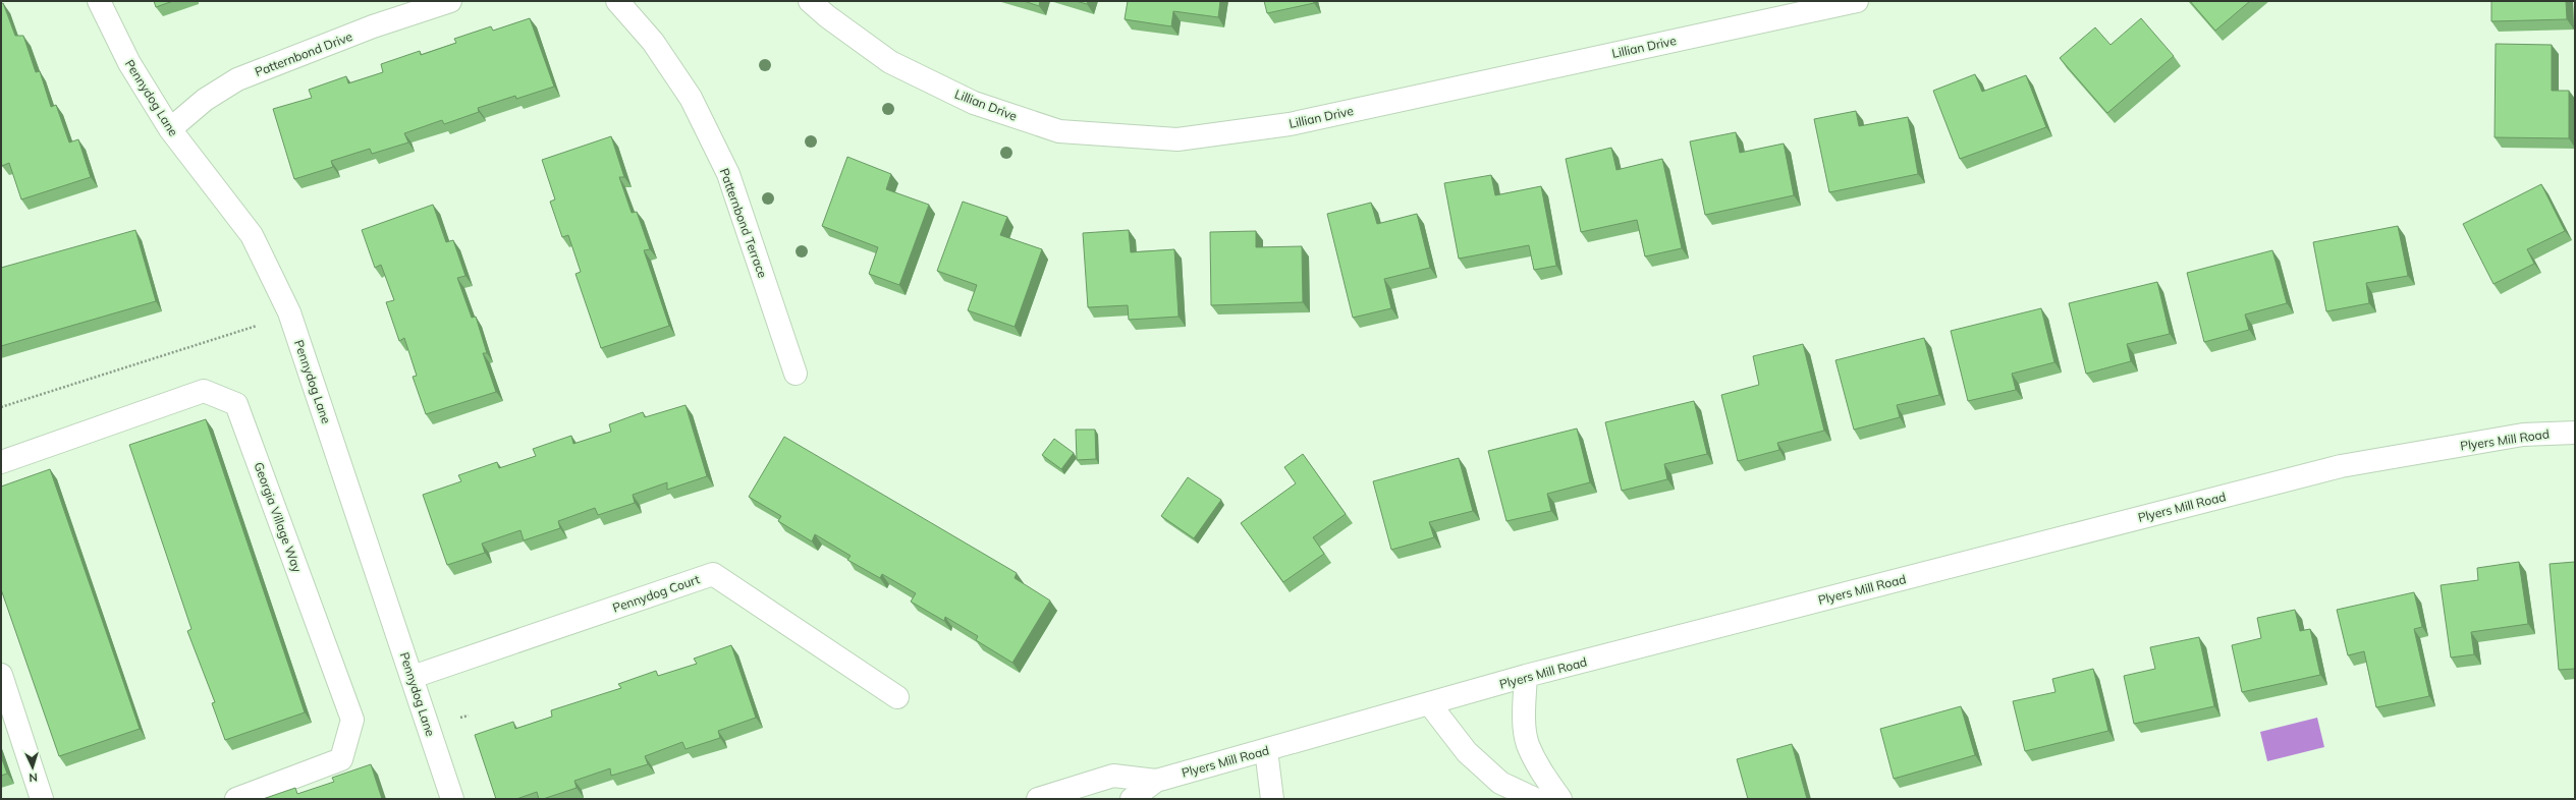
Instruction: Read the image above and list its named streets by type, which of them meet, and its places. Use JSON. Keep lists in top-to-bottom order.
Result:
{
  "streets": {
    "street": [
      "Lillian Drive",
      "Patternbond Drive",
      "Pennydog Lane",
      "Patternbond Terrace",
      "Plyers Mill Road",
      "Georgia Village Way",
      "Pennydog Court"
    ]
  },
  "crossings": [
    ["Patternbond Drive", "Pennydog Lane"],
    ["Pennydog Lane", "Pennydog Court"]
  ],
  "north": "bottom"
}
